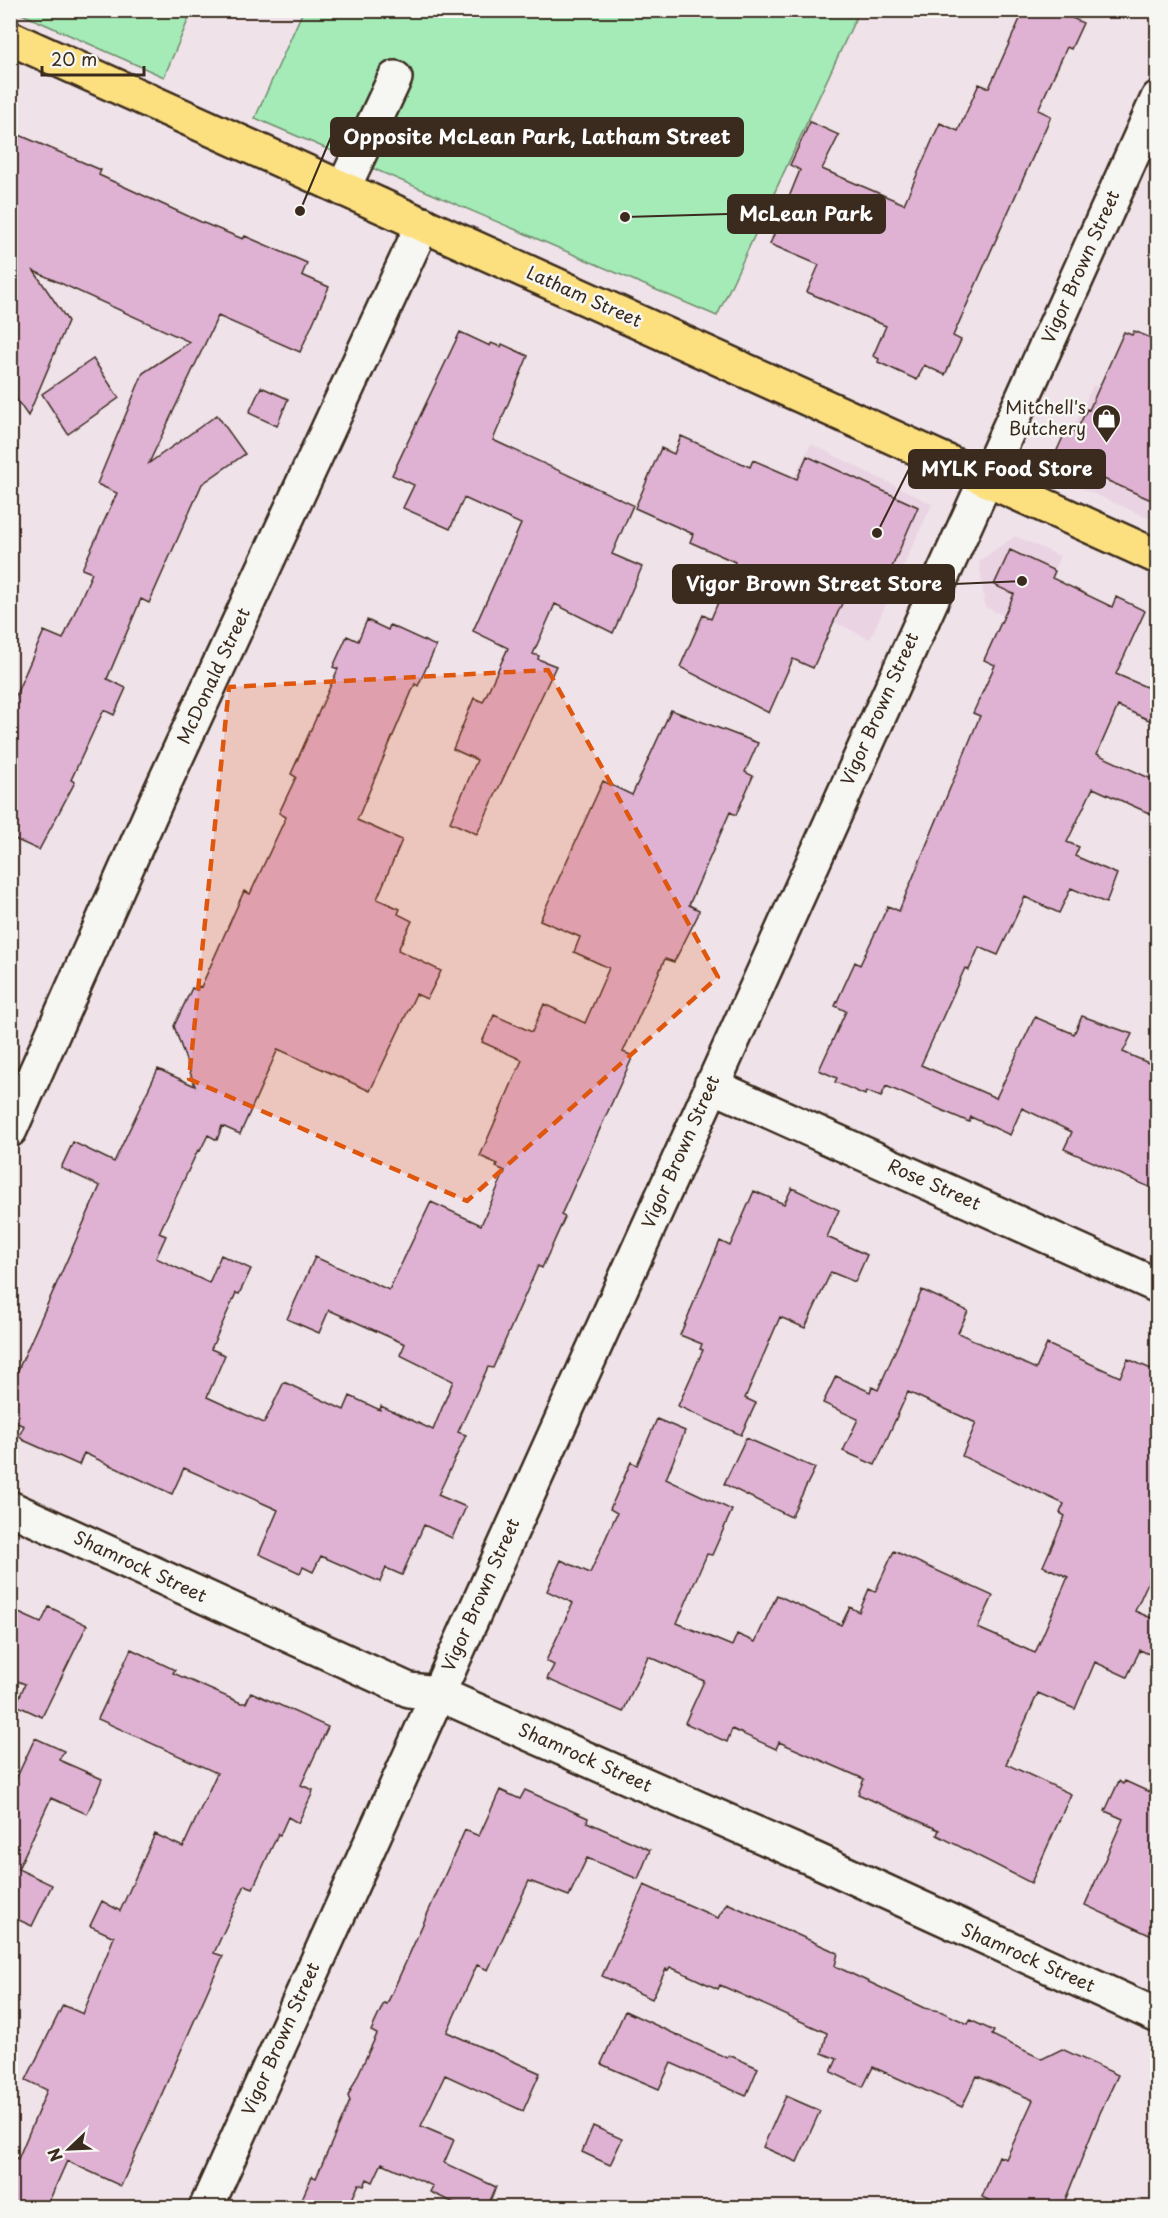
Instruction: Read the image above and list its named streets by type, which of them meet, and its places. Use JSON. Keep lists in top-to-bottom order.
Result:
{
  "streets": {
    "main road": ["Latham Street"],
    "street": [
      "Vigor Brown Street",
      "McDonald Street",
      "Rose Street",
      "Shamrock Street"
    ]
  },
  "crossings": [
    ["Vigor Brown Street", "Latham Street"],
    ["Vigor Brown Street", "Rose Street"],
    ["Vigor Brown Street", "Shamrock Street"],
    ["Latham Street", "McDonald Street"]
  ],
  "places": {
    "other": [
      "Opposite McLean Park, Latham Street",
      "McLean Park",
      "MYLK Food Store",
      "Vigor Brown Street Store"
    ],
    "shop": ["Mitchell's Butchery"]
  },
  "scale_bar": "20 m",
  "north": "bottom left"
}
